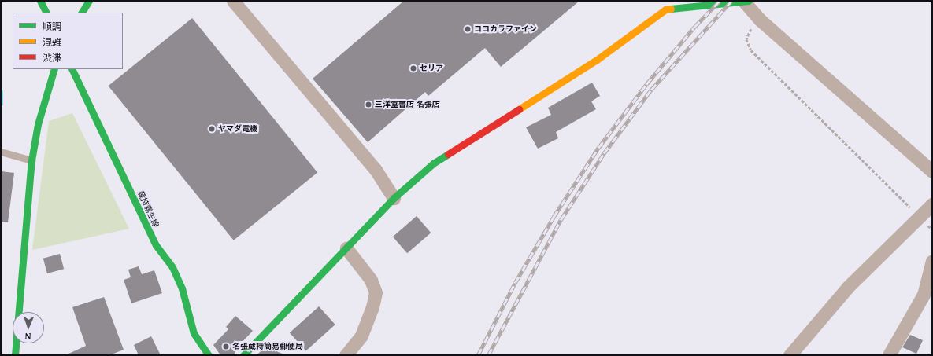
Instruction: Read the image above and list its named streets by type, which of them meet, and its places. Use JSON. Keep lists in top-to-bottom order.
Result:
{
  "streets": {
    "street": ["蔵持霧生線"]
  },
  "places": [
    "ココカラファイン",
    "セリア",
    "三洋堂書店 名張店",
    "ヤマダ電機",
    "名張蔵持簡易郵便局"
  ],
  "legend": ["順調", "混雑", "渋滞"],
  "north": "bottom"
}
